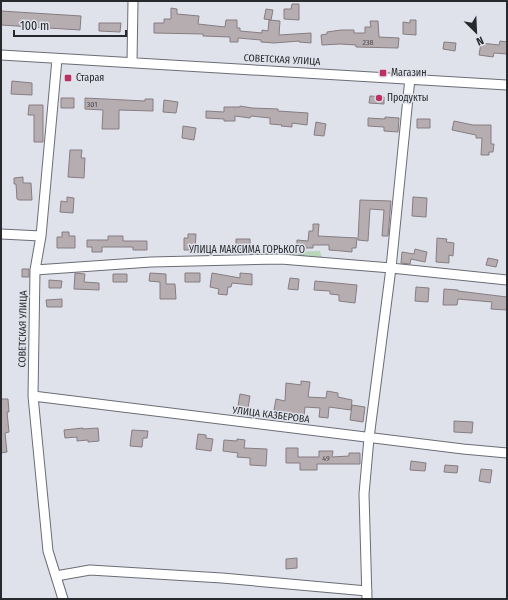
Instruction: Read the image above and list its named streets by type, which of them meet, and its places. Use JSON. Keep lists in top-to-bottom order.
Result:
{
  "streets": {
    "street": ["СОВЕТСКАЯ УЛИЦА", "УЛИЦА МАКСИМА ГОРЬКОГО", "УЛИЦА КАЗБЕРОВА"]
  },
  "crossings": [
    ["СОВЕТСКАЯ УЛИЦА", "УЛИЦА МАКСИМА ГОРЬКОГО"],
    ["СОВЕТСКАЯ УЛИЦА", "УЛИЦА КАЗБЕРОВА"]
  ],
  "places": {
    "transit": ["Магазин", "Старая"],
    "other": ["Продукты"]
  },
  "house_numbers": ["238", "301", "49"],
  "scale_bar": "100 m",
  "north": "bottom right"
}
